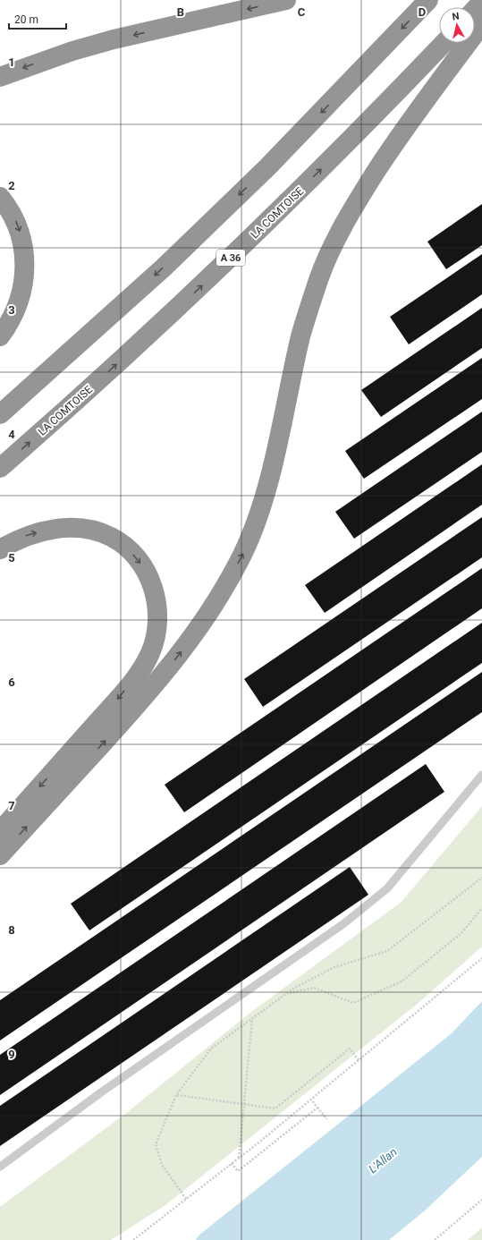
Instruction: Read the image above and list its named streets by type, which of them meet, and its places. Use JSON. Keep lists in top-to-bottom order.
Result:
{
  "streets": {
    "highway": ["LA COMTOISE", "A 36"]
  },
  "water": ["L'Allan"],
  "scale_bar": "20 m",
  "north": "top",
  "grid": {
    "columns": ["B", "C", "D"],
    "rows": [
      "1",
      "2",
      "3",
      "4",
      "5",
      "6",
      "7",
      "8",
      "9"
    ]
  }
}
